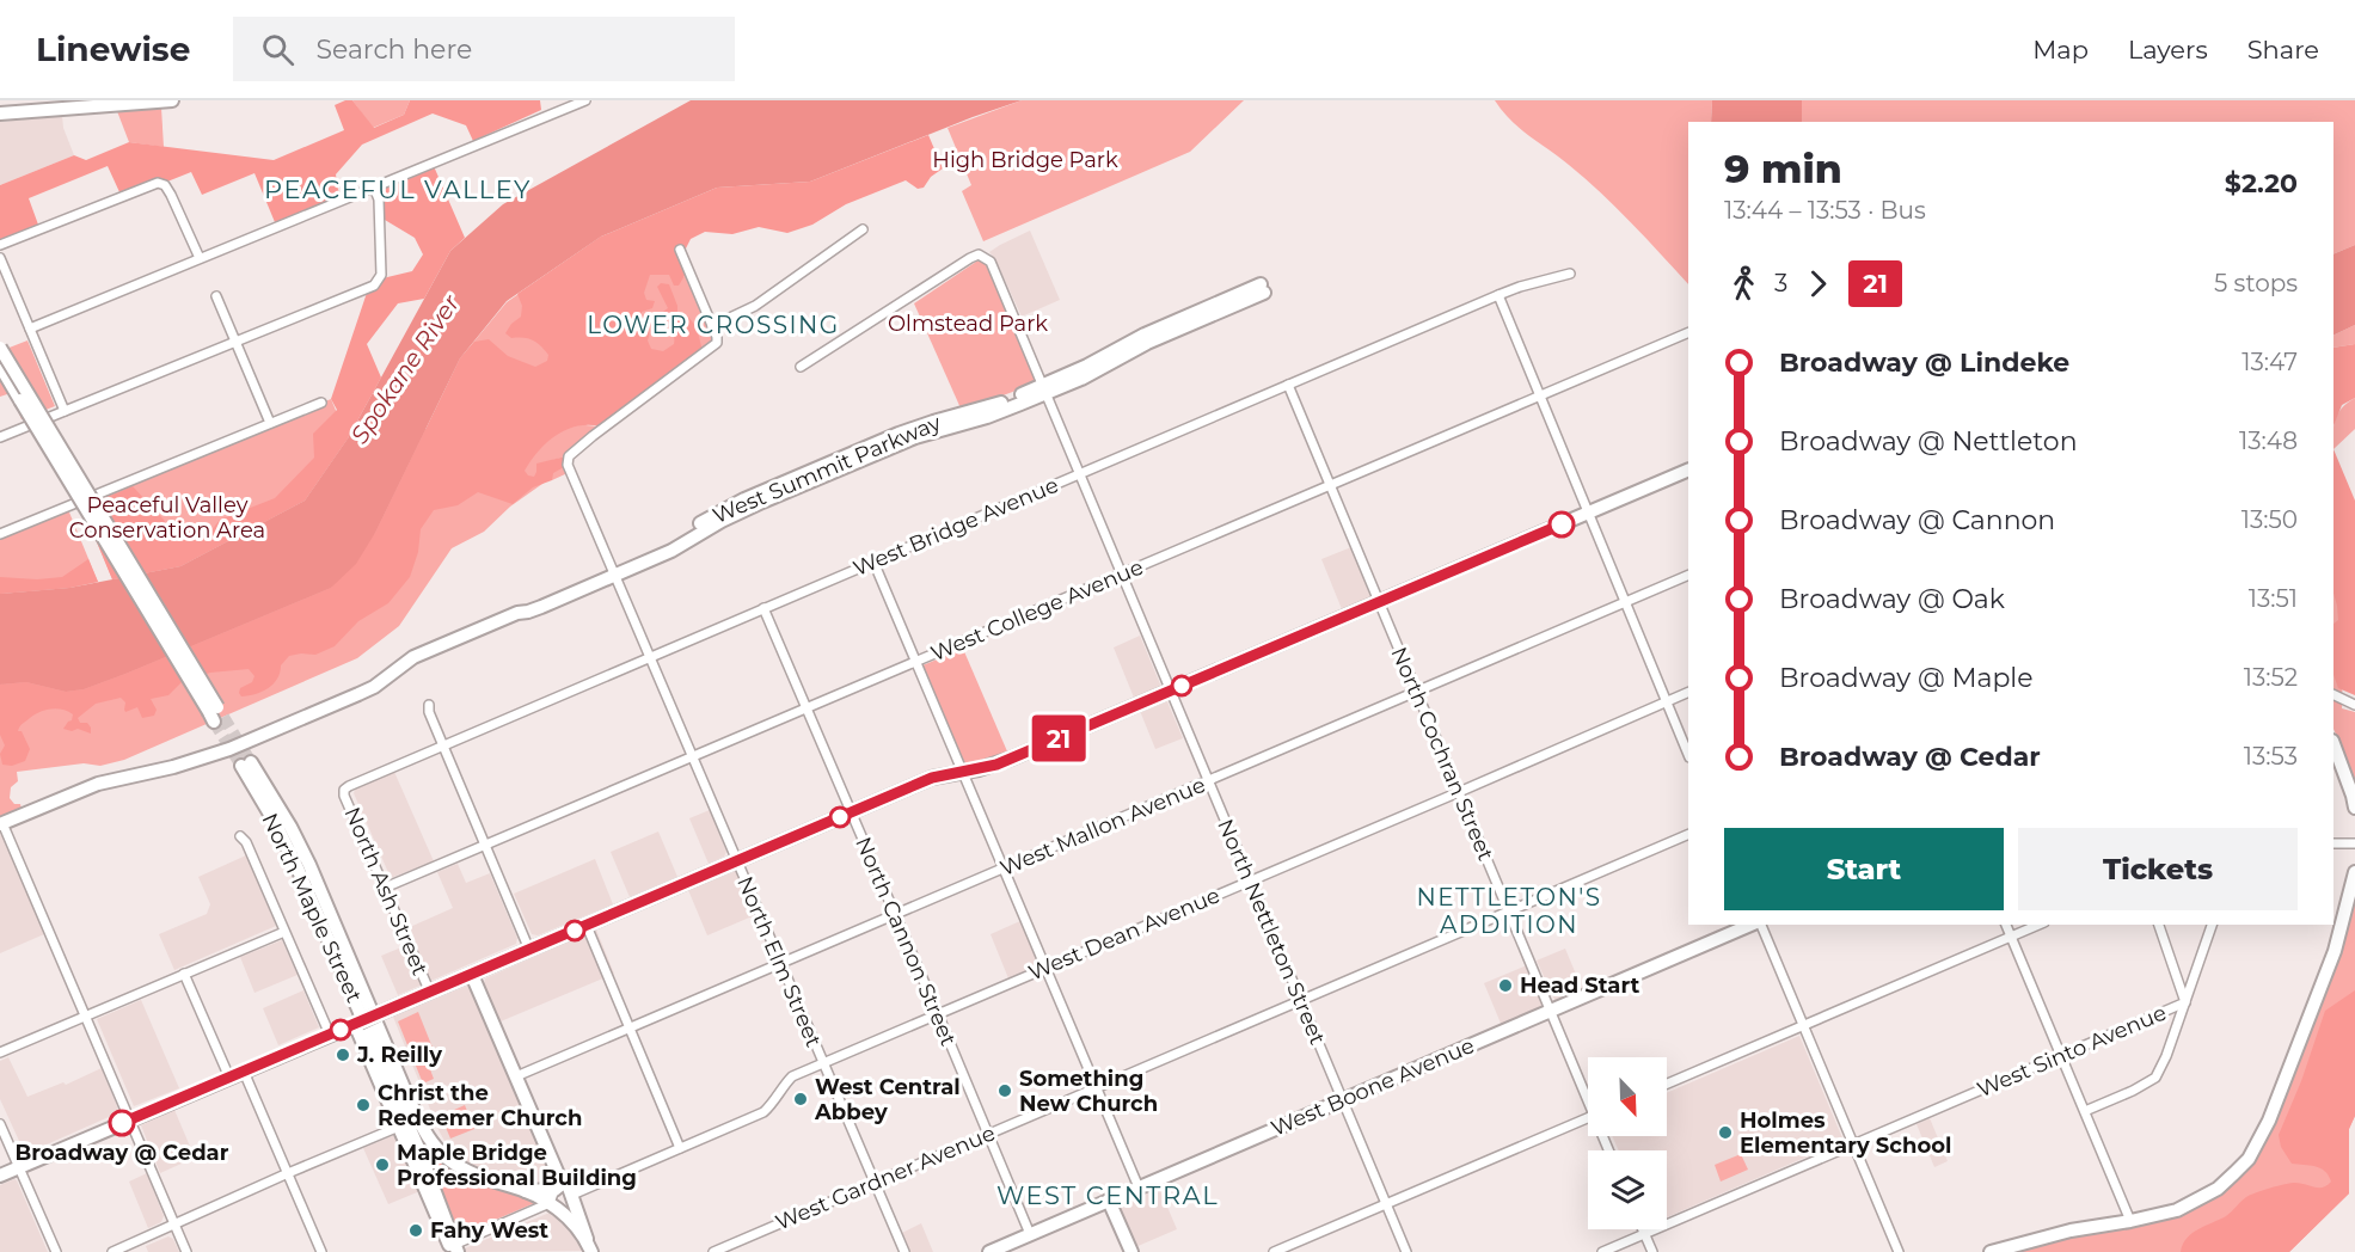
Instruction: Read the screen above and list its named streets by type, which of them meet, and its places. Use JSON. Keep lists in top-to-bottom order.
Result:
{
  "streets": {
    "street": [
      "West Summit Parkway",
      "West Bridge Avenue",
      "West College Avenue",
      "North Cochran Street",
      "West Mallon Avenue",
      "North Ash Street",
      "North Maple Street",
      "North Nettleton Street",
      "West Dean Avenue",
      "North Cannon Street",
      "North Elm Street",
      "West Sinto Avenue",
      "West Boone Avenue",
      "West Gardner Avenue"
    ]
  },
  "crossings": [
    ["West Summit Parkway", "North Nettleton Street"],
    ["West Summit Parkway", "North Elm Street"],
    ["West Bridge Avenue", "North Cochran Street"],
    ["West Bridge Avenue", "North Ash Street"],
    ["West Bridge Avenue", "North Nettleton Street"],
    ["West Bridge Avenue", "North Cannon Street"],
    ["West Bridge Avenue", "North Elm Street"],
    ["West College Avenue", "North Cochran Street"],
    ["West College Avenue", "North Ash Street"],
    ["West College Avenue", "North Nettleton Street"],
    ["West College Avenue", "North Cannon Street"],
    ["West College Avenue", "North Elm Street"],
    ["North Cochran Street", "West Mallon Avenue"],
    ["North Cochran Street", "West Dean Avenue"],
    ["North Cochran Street", "West Boone Avenue"],
    ["North Cochran Street", "West Gardner Avenue"],
    ["West Mallon Avenue", "North Nettleton Street"],
    ["West Mallon Avenue", "North Cannon Street"],
    ["West Mallon Avenue", "North Elm Street"],
    ["North Nettleton Street", "West Dean Avenue"],
    ["North Nettleton Street", "West Boone Avenue"],
    ["North Nettleton Street", "West Gardner Avenue"],
    ["West Dean Avenue", "North Cannon Street"],
    ["West Dean Avenue", "North Elm Street"],
    ["North Cannon Street", "West Boone Avenue"],
    ["North Cannon Street", "West Gardner Avenue"],
    ["North Elm Street", "West Gardner Avenue"]
  ],
  "districts": [
    "PEACEFUL VALLEY",
    "LOWER CROSSING",
    "NETTLETON'S ADDITION",
    "WEST CENTRAL"
  ],
  "water": ["Spokane River"],
  "parks": ["High Bridge Park", "Olmstead Park", "Peaceful Valley Conservation Area"],
  "places": [
    "Head Start",
    "J. Reilly",
    "Something New Church",
    "West Central Abbey",
    "Christ the Redeemer Church",
    "Broadway @ Cedar",
    "Holmes Elementary School",
    "Maple Bridge Professional Building",
    "Fahy West"
  ],
  "lines": ["bus line 21"],
  "north": "bottom right",
  "page": {
    "header": "Linewise",
    "search": "Search here",
    "nav": ["Map", "Layers", "Share"],
    "on_map": "21",
    "heading": ["9 min", "13:44 – 13:53 · Bus", "$2.20"],
    "legs": ["3", "21", "5 stops"],
    "list": [
      {
        "name": "Broadway @ Lindeke",
        "value": "13:47"
      },
      {
        "name": "Broadway @ Nettleton",
        "value": "13:48"
      },
      {
        "name": "Broadway @ Cannon",
        "value": "13:50"
      },
      {
        "name": "Broadway @ Oak",
        "value": "13:51"
      },
      {
        "name": "Broadway @ Maple",
        "value": "13:52"
      },
      {
        "name": "Broadway @ Cedar",
        "value": "13:53"
      }
    ],
    "buttons": ["Start", "Tickets"]
  }
}
